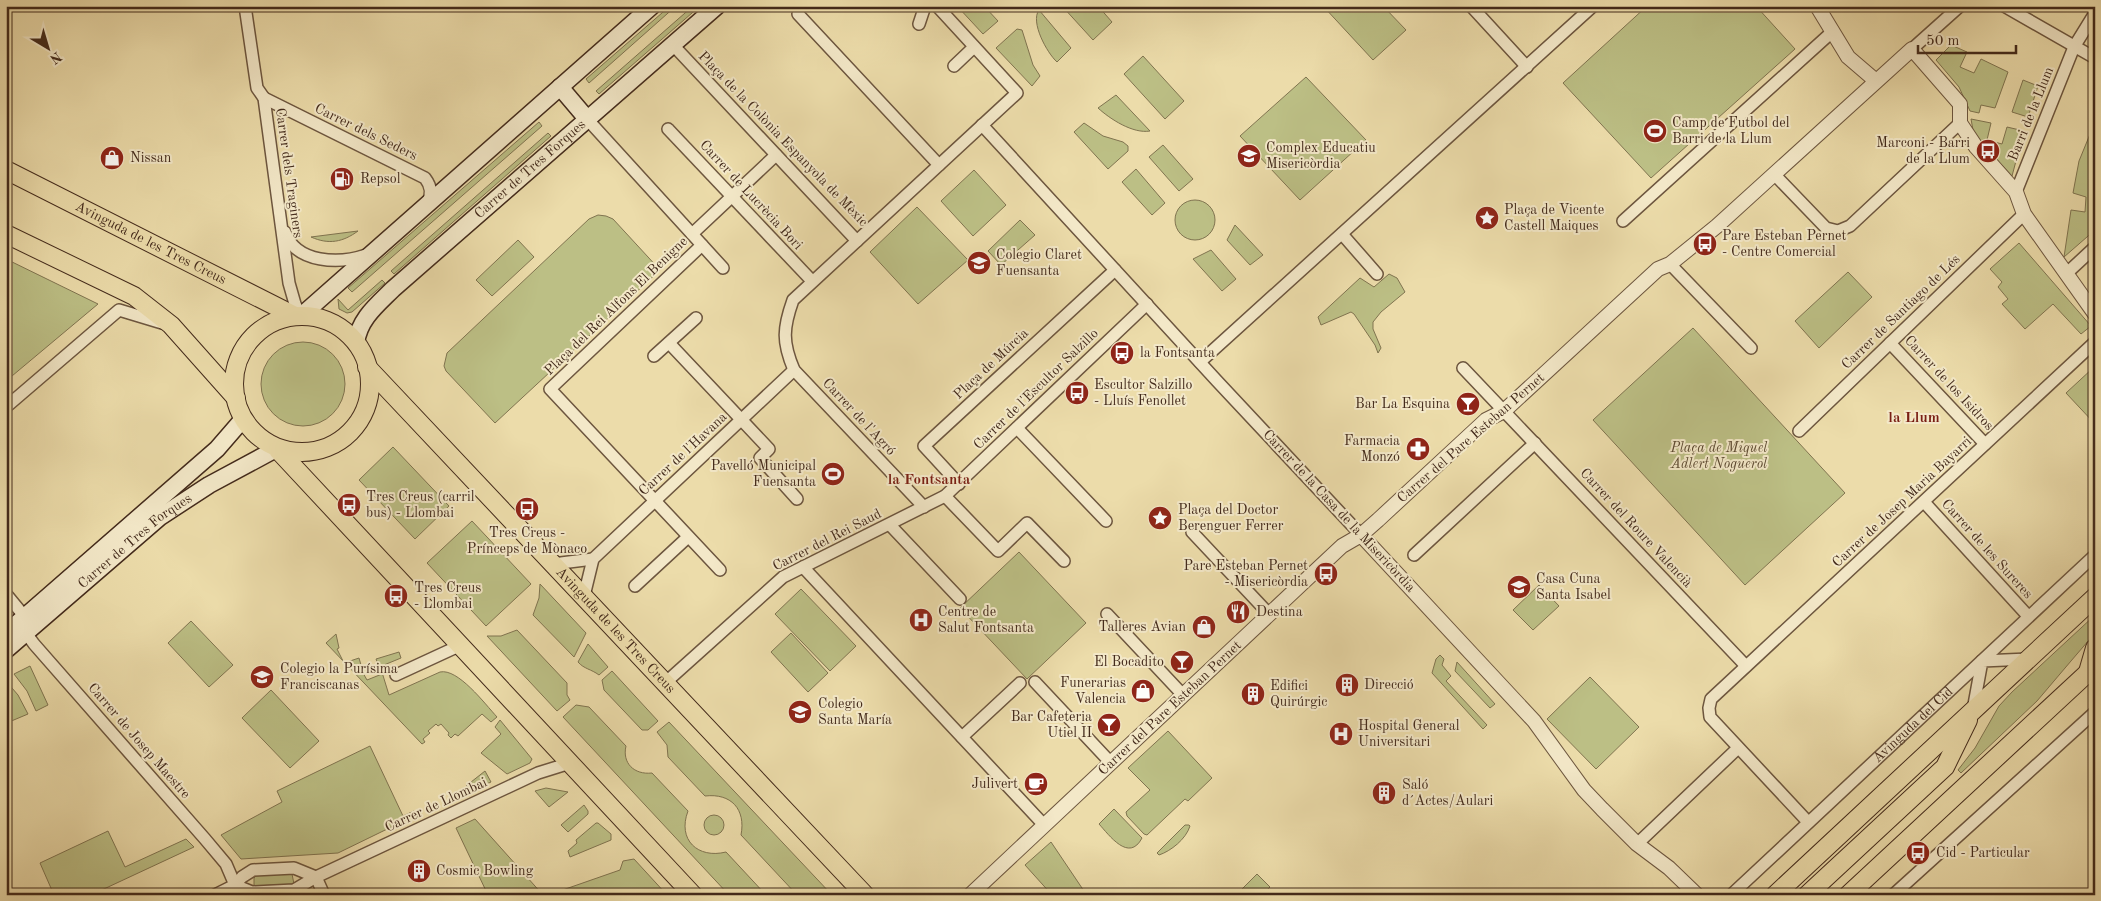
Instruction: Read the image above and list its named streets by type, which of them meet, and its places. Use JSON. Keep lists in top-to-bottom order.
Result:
{
  "streets": {
    "main road": ["Carrer de Tres Forques", "Avinguda de les Tres Creus"],
    "street": [
      "Barri de la Llum",
      "Carrer dels Seders",
      "Plaça de la Colònia Espanyola de Mèxic",
      "Carrer dels Traginers",
      "Carrer de Lucrècia Bori",
      "Plaça del Rei Alfons El Benigne",
      "Carrer de Santiago de Lés",
      "Plaça de Múrcia",
      "Carrer de los Isidros",
      "Carrer de l'Escultor Salzillo",
      "Carrer de l'Agró",
      "Carrer del Pare Esteban Pernet",
      "Carrer de l'Havana",
      "Carrer de Josep Maria Bayarri",
      "Carrer de la Casa de la Misericòrdia",
      "Carrer del Roure Valencià",
      "Carrer del Rei Saud",
      "Carrer de les Sureres",
      "Avinguda del Cid",
      "Carrer de Josep Maestre",
      "Carrer de Llombai"
    ]
  },
  "crossings": [
    ["Carrer dels Seders", "Carrer dels Traginers"],
    ["Plaça de la Colònia Espanyola de Mèxic", "Carrer de Tres Forques"],
    ["Plaça de la Colònia Espanyola de Mèxic", "Carrer de la Casa de la Misericòrdia"],
    ["Carrer de Tres Forques", "Carrer dels Traginers"],
    ["Carrer de Tres Forques", "Avinguda de les Tres Creus"],
    ["Carrer de Tres Forques", "Carrer de Josep Maestre"],
    ["Carrer dels Traginers", "Avinguda de les Tres Creus"],
    ["Avinguda de les Tres Creus", "Carrer del Rei Saud"],
    ["Plaça del Rei Alfons El Benigne", "Carrer de l'Havana"],
    ["Carrer de Santiago de Lés", "Carrer de los Isidros"],
    ["Plaça de Múrcia", "Carrer de l'Escultor Salzillo"],
    ["Plaça de Múrcia", "Carrer de la Casa de la Misericòrdia"],
    ["Carrer de los Isidros", "Carrer de Josep Maria Bayarri"],
    ["Carrer de l'Escultor Salzillo", "Carrer de la Casa de la Misericòrdia"],
    ["Carrer de l'Escultor Salzillo", "Carrer del Rei Saud"],
    ["Carrer de l'Agró", "Carrer de l'Havana"],
    ["Carrer de l'Agró", "Carrer del Rei Saud"],
    ["Carrer del Pare Esteban Pernet", "Carrer de la Casa de la Misericòrdia"],
    ["Carrer del Pare Esteban Pernet", "Carrer del Roure Valencià"],
    ["Carrer de Josep Maria Bayarri", "Carrer del Roure Valencià"],
    ["Carrer de Josep Maria Bayarri", "Carrer de les Sureres"],
    ["Carrer de Josep Maria Bayarri", "Avinguda del Cid"],
    ["Carrer de les Sureres", "Avinguda del Cid"],
    ["Carrer de Josep Maestre", "Carrer de Llombai"]
  ],
  "districts": ["la Llum", "la Fontsanta"],
  "parks": ["Plaça de Miquel Adlert Noguerol"],
  "places": {
    "sports": ["Camp de Futbol del Barri de la Llum", "Pavelló Municipal Fuensanta"],
    "bus stop": [
      "Marconi - Barri de la Llum",
      "Pare Esteban Pernet - Centre Comercial",
      "la Fontsanta",
      "Escultor Salzillo - Lluís Fenollet",
      "Tres Creus (carril bus) - Llombai",
      "Tres Creus - Prínceps de Mònaco",
      "Pare Esteban Pernet - Misericòrdia",
      "Tres Creus - Llombai",
      "Cid - Particular"
    ],
    "school or university": [
      "Complex Educatiu Misericòrdia",
      "Colegio Claret Fuensanta",
      "Casa Cuna Santa Isabel",
      "Colegio la Purísima Franciscanas",
      "Colegio Santa María"
    ],
    "shop": ["Nissan", "Talleres Avian", "Funerarias Valencia"],
    "fuel station": ["Repsol"],
    "place": ["Plaça de Vicente Castell Maiques", "Plaça del Doctor Berenguer Ferrer"],
    "bar": ["Bar La Esquina", "El Bocadito", "Bar Cafeteria Utiel II"],
    "pharmacy": ["Farmacia Monzó"],
    "restaurant": ["Destina"],
    "hospital": ["Centre de Salut Fontsanta", "Hospital General Universitari"],
    "building": [
      "Direcció",
      "Edifici Quirúrgic",
      "Saló d´Actes/Aulari",
      "Cosmic Bowling"
    ],
    "cafe": ["Julivert"]
  },
  "scale_bar": "50 m",
  "north": "bottom right"
}
